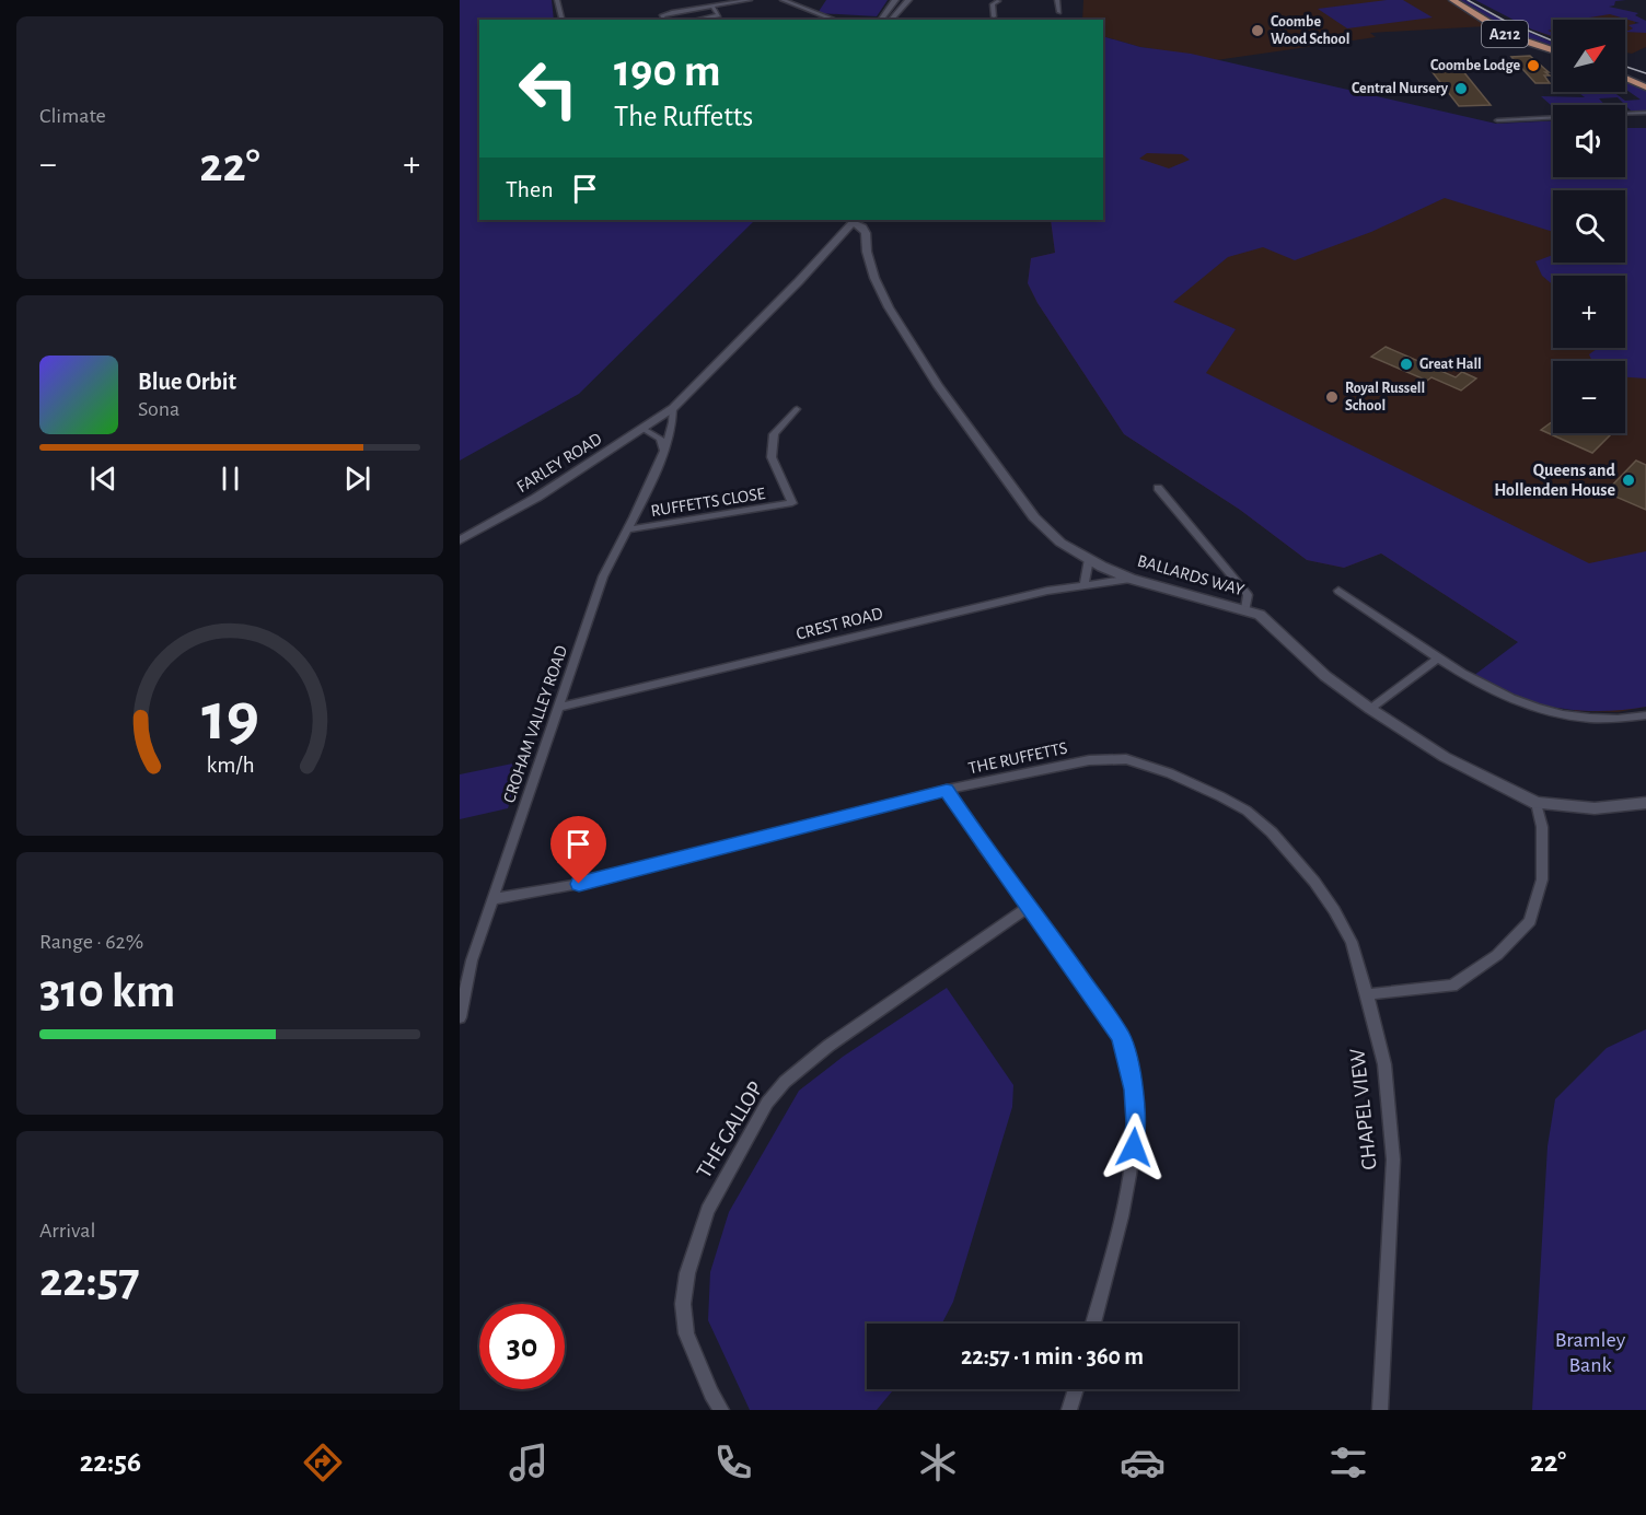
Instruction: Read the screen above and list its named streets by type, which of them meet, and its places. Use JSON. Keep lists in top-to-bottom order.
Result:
{
  "streets": {
    "main road": ["A212"],
    "street": [
      "FARLEY ROAD",
      "RUFFETTS CLOSE",
      "BALLARDS WAY",
      "CREST ROAD",
      "CROHAM VALLEY ROAD",
      "THE RUFFETTS",
      "CHAPEL VIEW",
      "THE GALLOP"
    ]
  },
  "crossings": [
    ["FARLEY ROAD", "CROHAM VALLEY ROAD"],
    ["RUFFETTS CLOSE", "CROHAM VALLEY ROAD"],
    ["BALLARDS WAY", "CREST ROAD"],
    ["CREST ROAD", "CROHAM VALLEY ROAD"],
    ["CROHAM VALLEY ROAD", "THE RUFFETTS"],
    ["THE RUFFETTS", "CHAPEL VIEW"]
  ],
  "parks": ["Bramley Bank"],
  "places": [
    "Coombe Wood School",
    "Coombe Lodge",
    "Central Nursery",
    "Great Hall",
    "Royal Russell School",
    "Queens and Hollenden House"
  ],
  "north": "top right",
  "page": {
    "tile": [
      "Climate",
      ["Range · 62%", "310 km"],
      ["Arrival", "22:57"]
    ],
    "map_buttons": ["+", "−"],
    "turn": ["190 m", "The Ruffetts"],
    "heat": ["−", "22°", "+"],
    "then": "Then",
    "song": ["Blue Orbit", "Sona"],
    "limit": "30",
    "trip": "22:57 · 1 min · 360 m",
    "tabs": ["22:56", "22°"],
    "gauge": ["19", "km/h"]
  }
}
